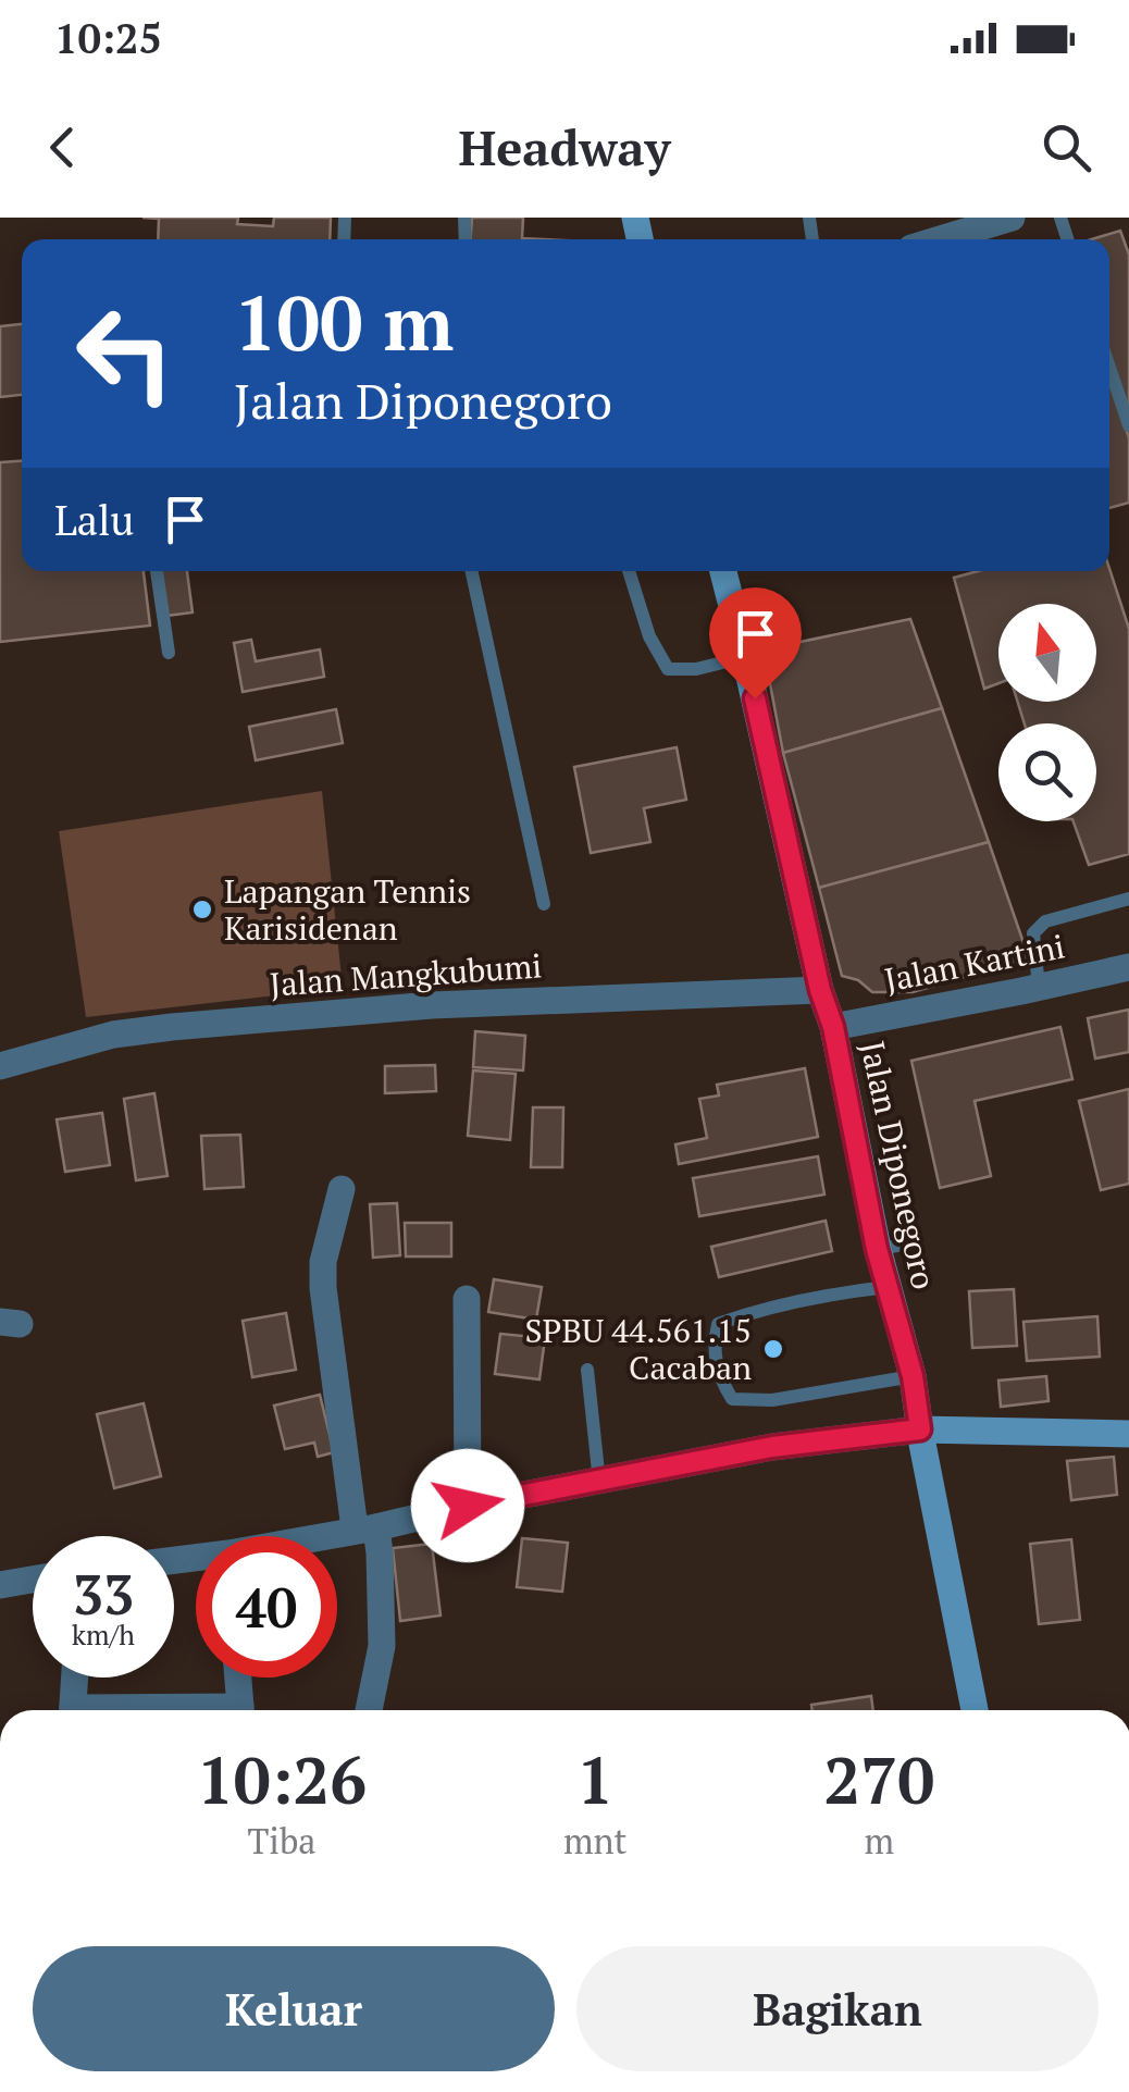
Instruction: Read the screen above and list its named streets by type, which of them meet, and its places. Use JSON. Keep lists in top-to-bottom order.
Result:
{
  "streets": {
    "main road": ["Jalan Diponegoro"],
    "street": ["Jalan Kartini", "Jalan Mangkubumi"]
  },
  "crossings": [
    ["Jalan Kartini", "Jalan Diponegoro"],
    ["Jalan Mangkubumi", "Jalan Diponegoro"]
  ],
  "places": ["Lapangan Tennis Karisidenan", "SPBU 44.561.15 Cacaban"],
  "north": "top",
  "page": {
    "status": "10:25",
    "header": "Headway",
    "turn": ["100 m", "Jalan Diponegoro"],
    "then": "Lalu",
    "speed": "33 km/h",
    "limit": "40",
    "eta": [
      "10:26",
      "Tiba",
      "1",
      "mnt",
      "270",
      "m"
    ],
    "buttons": ["Keluar", "Bagikan"]
  }
}
